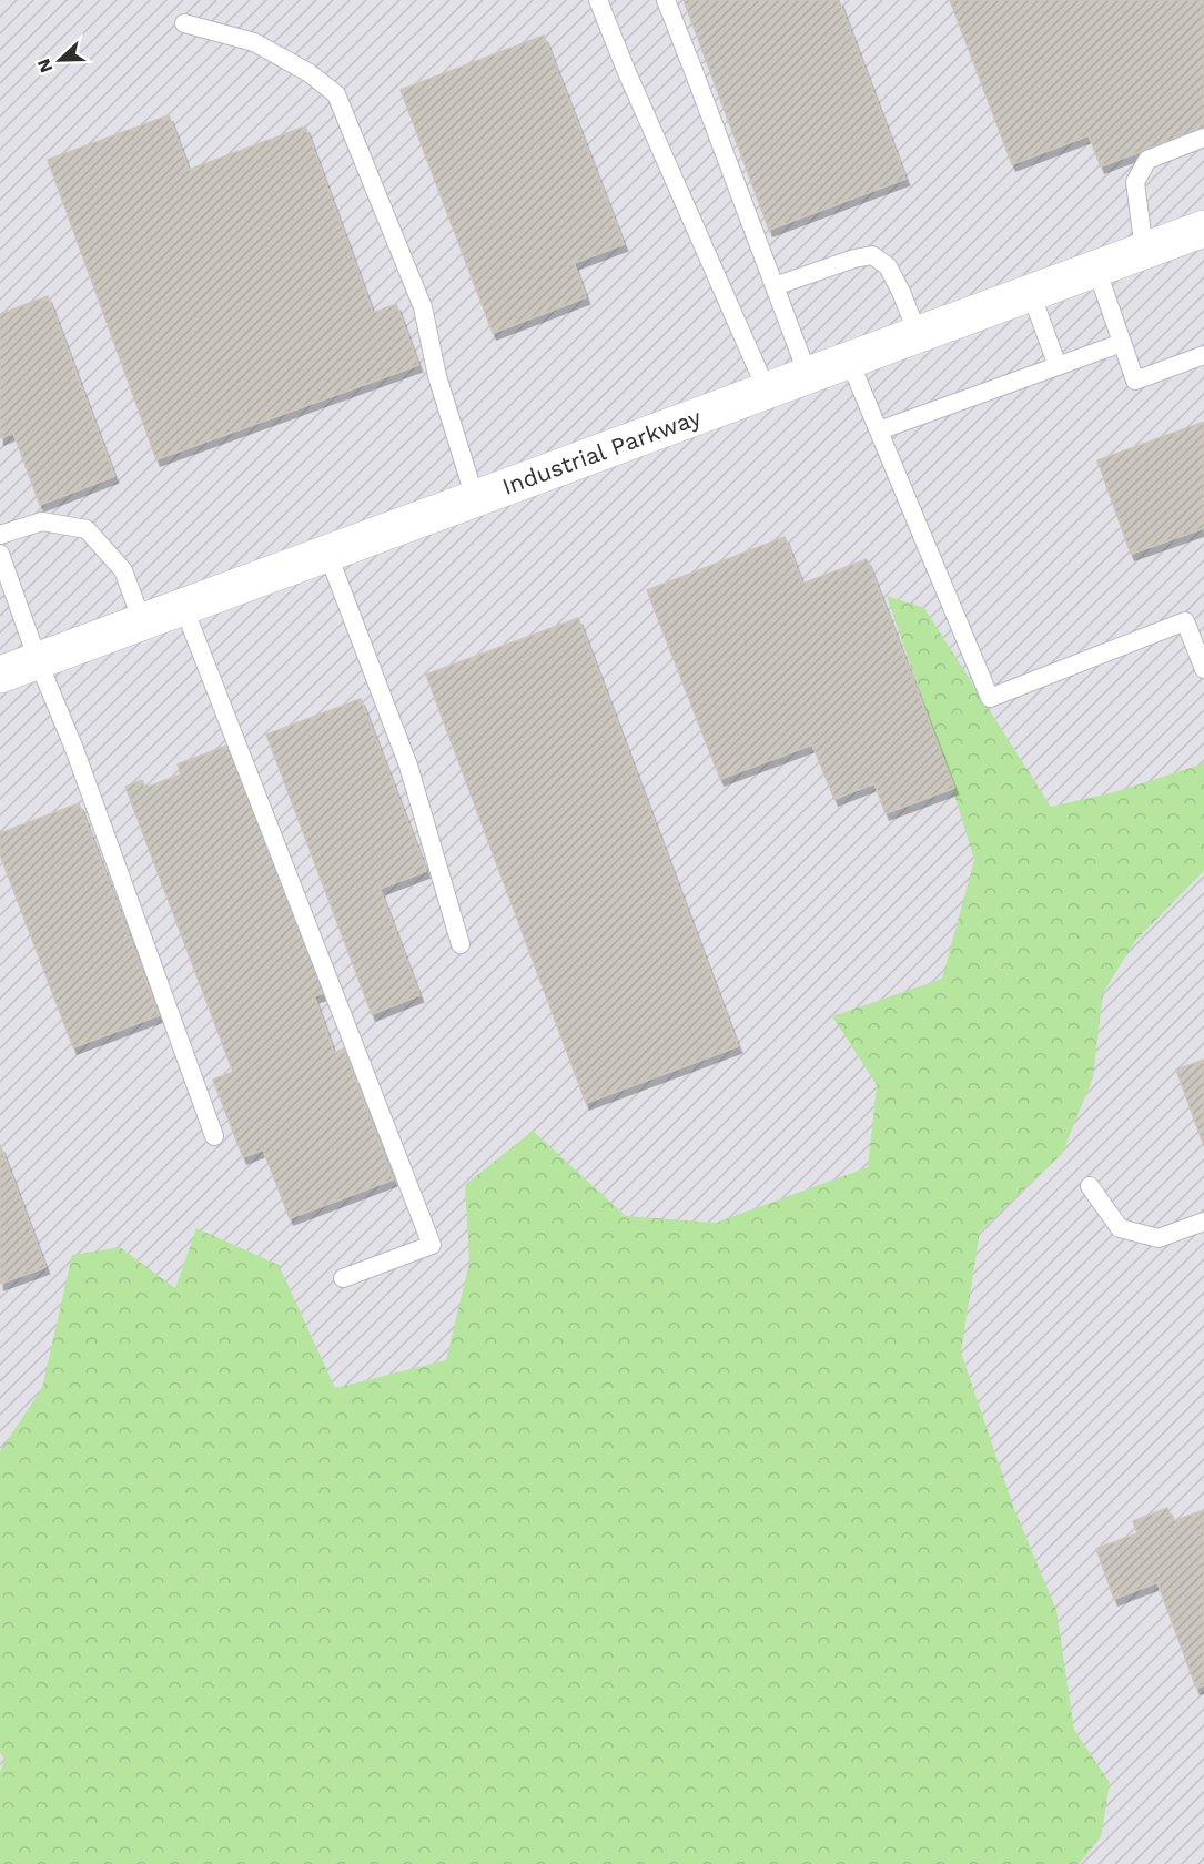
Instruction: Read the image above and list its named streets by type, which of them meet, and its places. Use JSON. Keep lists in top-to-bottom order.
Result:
{
  "streets": {
    "street": ["Industrial Parkway"]
  },
  "north": "left"
}
